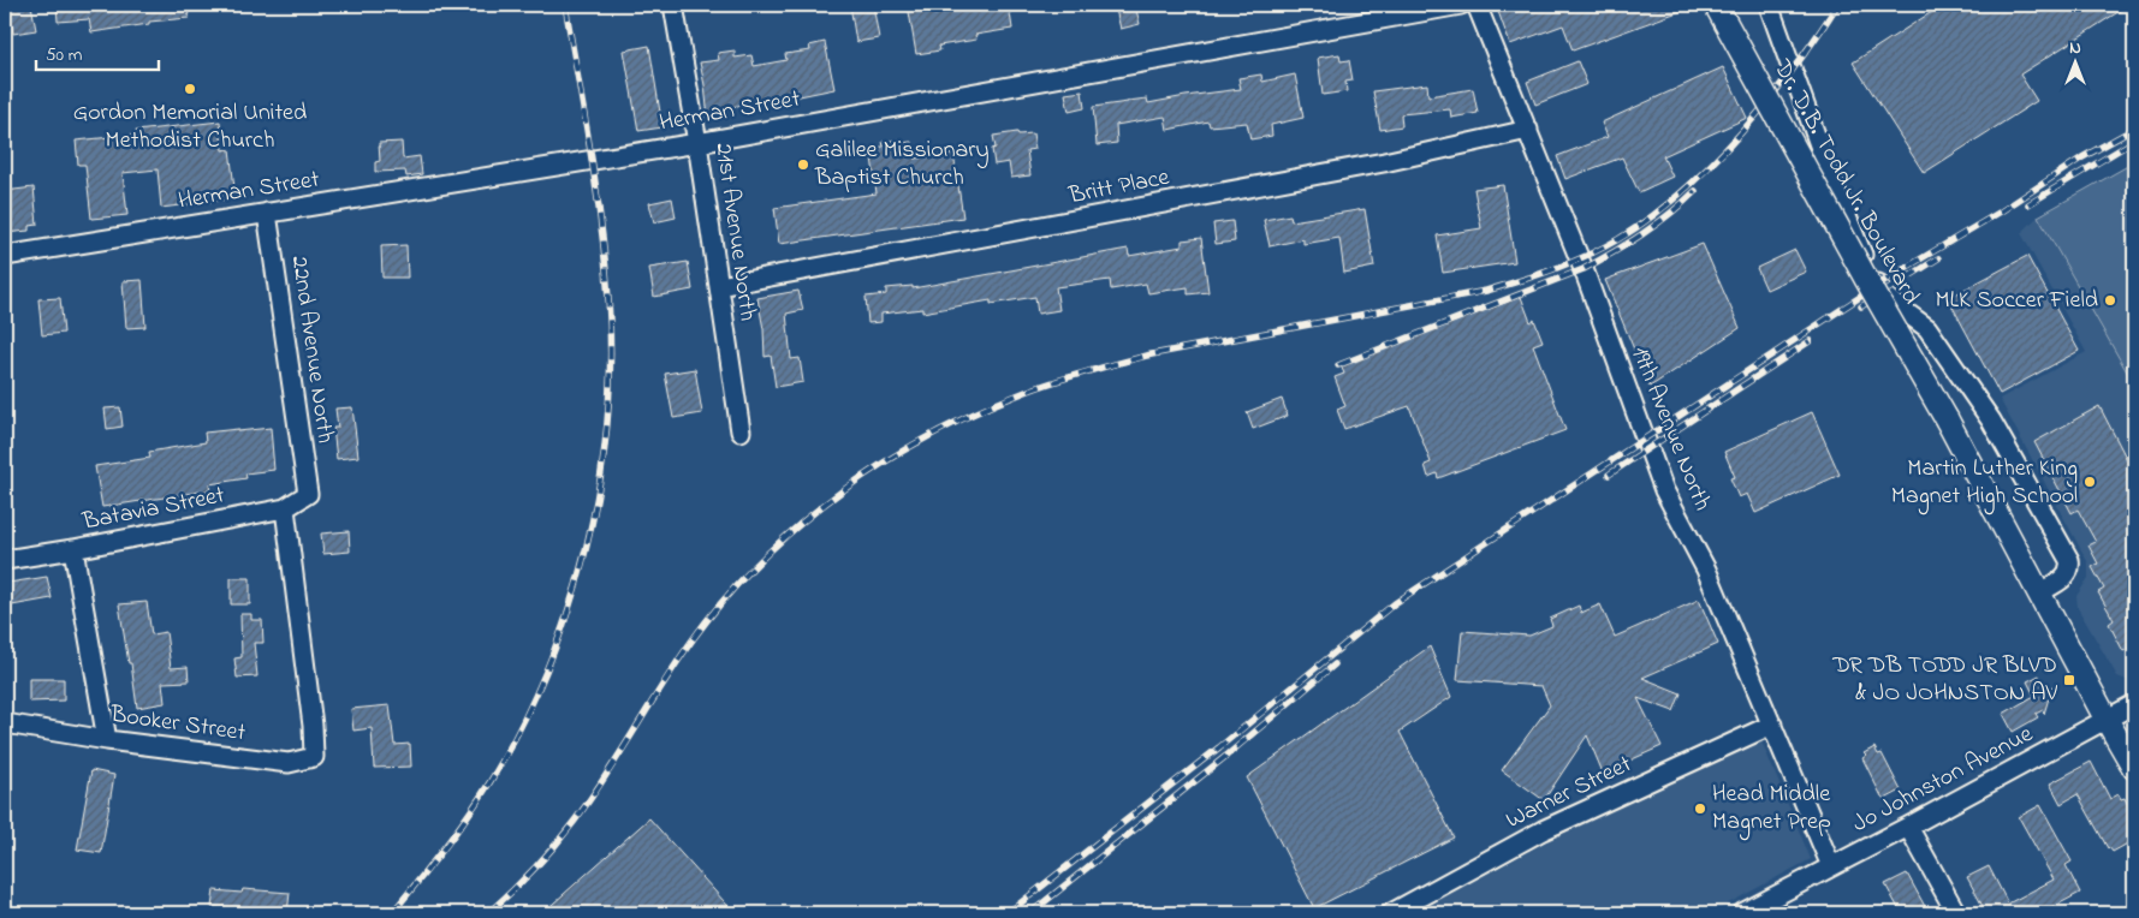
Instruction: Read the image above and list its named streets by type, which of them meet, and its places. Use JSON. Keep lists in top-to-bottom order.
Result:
{
  "streets": {
    "main road": ["Dr. D.B. Todd Jr. Boulevard"],
    "street": [
      "Herman Street",
      "Britt Place",
      "21st Avenue North",
      "22nd Avenue North",
      "19th Avenue North",
      "Batavia Street",
      "Booker Street",
      "Jo Johnston Avenue",
      "Warner Street"
    ]
  },
  "crossings": [
    ["Herman Street", "21st Avenue North"],
    ["Herman Street", "22nd Avenue North"],
    ["Dr. D.B. Todd Jr. Boulevard", "Jo Johnston Avenue"],
    ["Britt Place", "21st Avenue North"],
    ["Britt Place", "19th Avenue North"],
    ["22nd Avenue North", "Batavia Street"],
    ["19th Avenue North", "Jo Johnston Avenue"],
    ["19th Avenue North", "Warner Street"],
    ["Batavia Street", "Booker Street"]
  ],
  "places": {
    "other": [
      "Gordon Memorial United Methodist Church",
      "Galilee Missionary Baptist Church",
      "MLK Soccer Field",
      "Martin Luther King Magnet High School",
      "Head Middle Magnet Prep"
    ],
    "transit": ["DR DB TODD JR BLVD & JO JOHNSTON AV"]
  },
  "scale_bar": "50 m",
  "north": "top"
}
